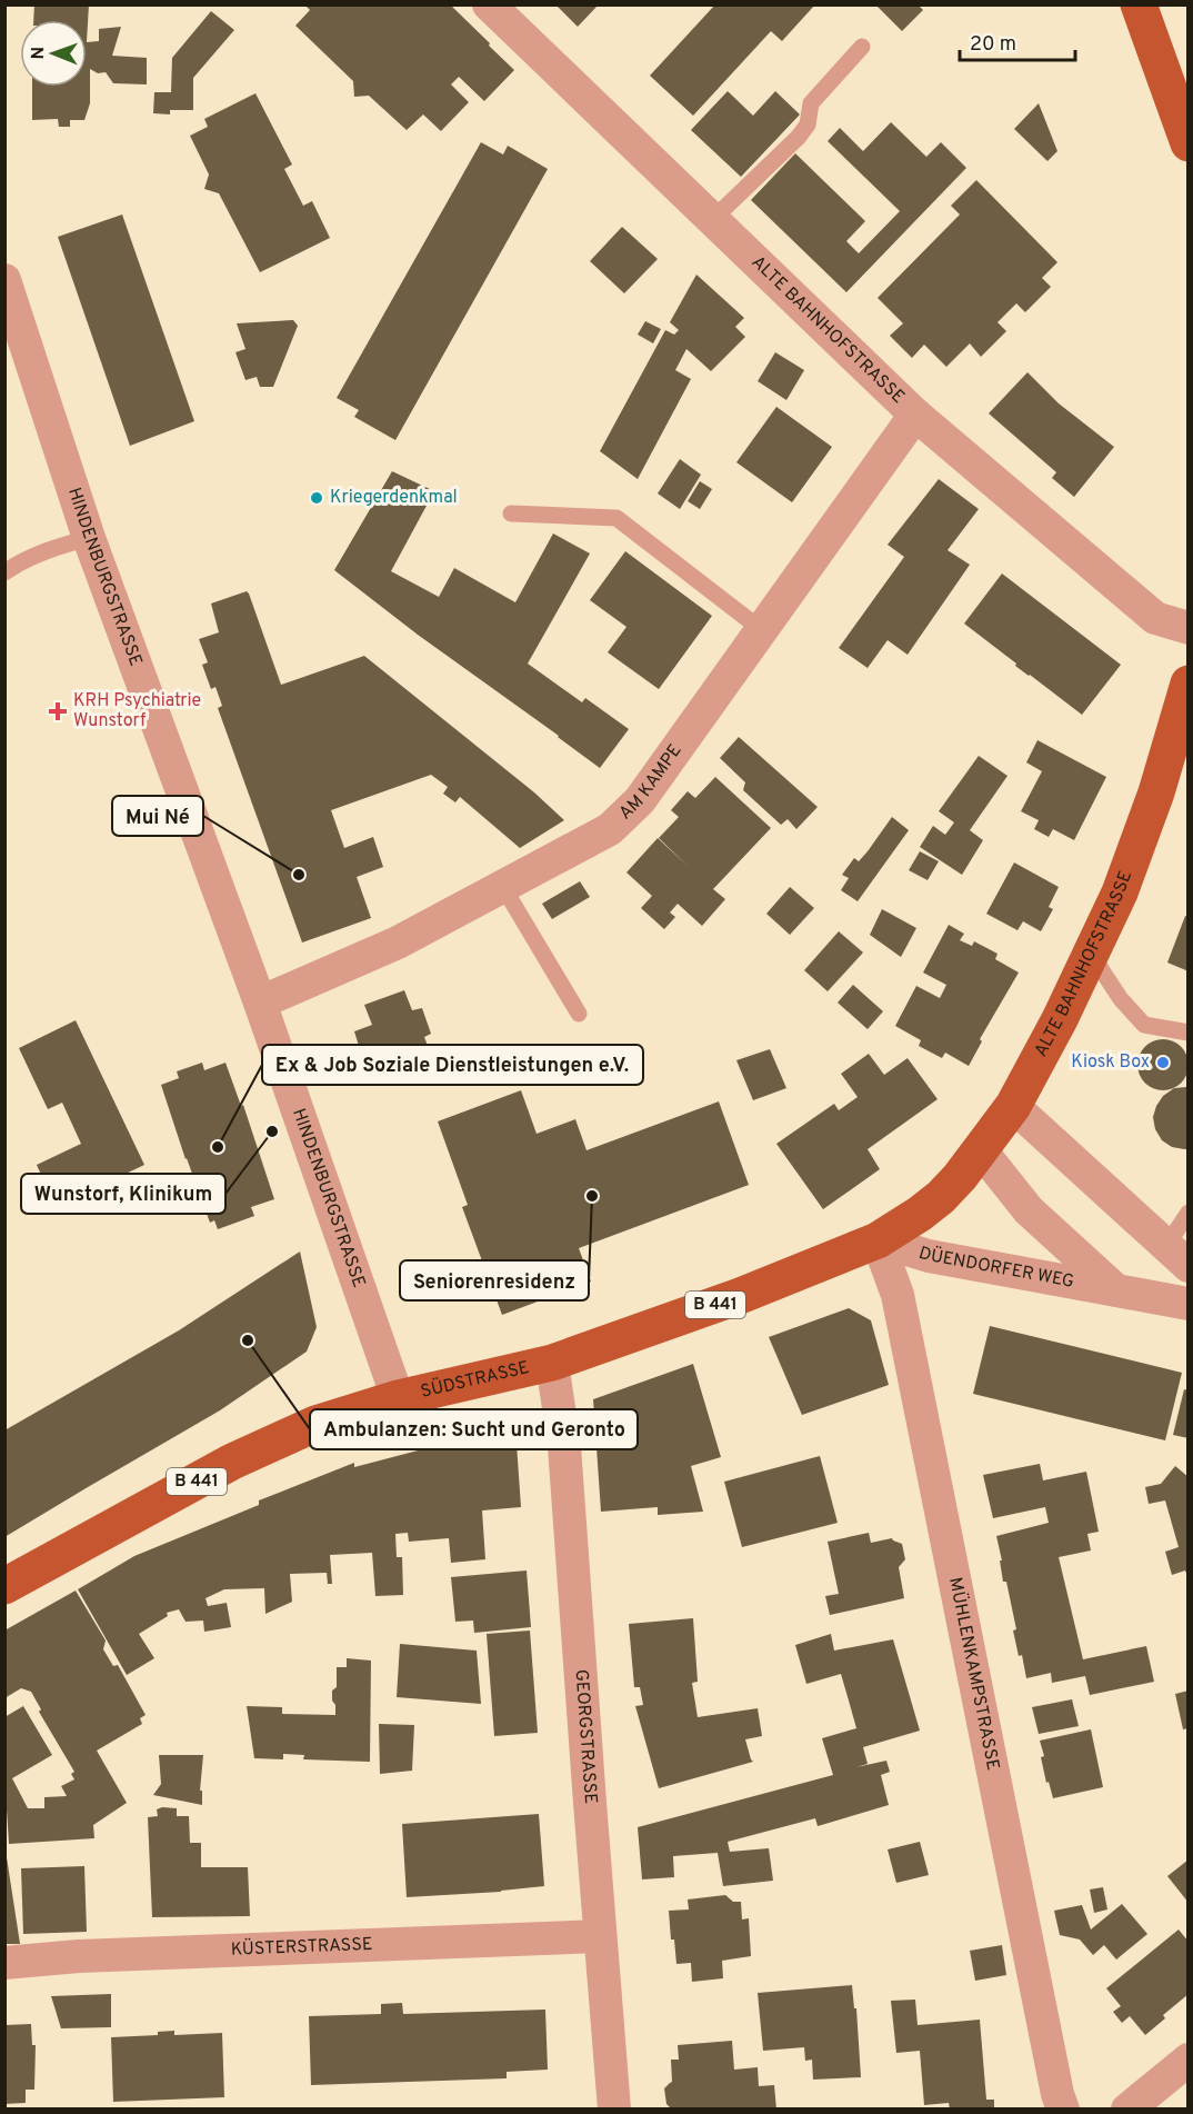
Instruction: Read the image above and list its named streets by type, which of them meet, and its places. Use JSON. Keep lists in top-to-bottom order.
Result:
{
  "streets": {
    "main road": ["ALTE BAHNHOFSTRASSE", "B 441", "SÜDSTRASSE"],
    "street": [
      "HINDENBURGSTRASSE",
      "AM KAMPE",
      "DÜENDORFER WEG",
      "MÜHLENKAMPSTRASSE",
      "GEORGSTRASSE",
      "KÜSTERSTRASSE"
    ]
  },
  "crossings": [
    ["ALTE BAHNHOFSTRASSE", "AM KAMPE"],
    ["ALTE BAHNHOFSTRASSE", "DÜENDORFER WEG"],
    ["ALTE BAHNHOFSTRASSE", "SÜDSTRASSE"],
    ["HINDENBURGSTRASSE", "AM KAMPE"],
    ["HINDENBURGSTRASSE", "SÜDSTRASSE"],
    ["DÜENDORFER WEG", "SÜDSTRASSE"],
    ["DÜENDORFER WEG", "MÜHLENKAMPSTRASSE"],
    ["SÜDSTRASSE", "MÜHLENKAMPSTRASSE"],
    ["SÜDSTRASSE", "GEORGSTRASSE"],
    ["GEORGSTRASSE", "KÜSTERSTRASSE"]
  ],
  "places": {
    "other": [
      "Kriegerdenkmal",
      "Mui Né",
      "Kiosk Box",
      "Wunstorf, Klinikum",
      "Ex & Job Soziale Dienstleistungen e.V.",
      "Seniorenresidenz",
      "Ambulanzen: Sucht und Geronto"
    ],
    "health": ["KRH Psychiatrie Wunstorf"]
  },
  "scale_bar": "20 m",
  "north": "left"
}
